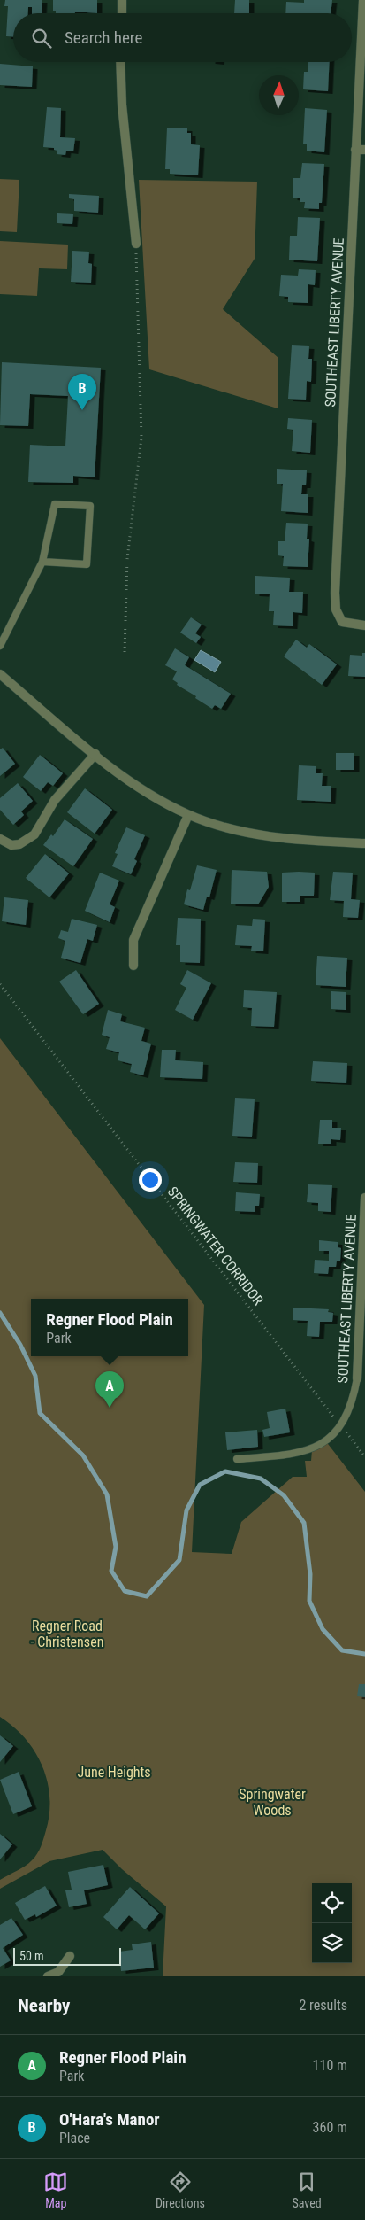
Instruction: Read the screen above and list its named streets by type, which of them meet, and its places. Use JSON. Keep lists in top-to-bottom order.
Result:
{
  "streets": {
    "street": ["SOUTHEAST LIBERTY AVENUE"],
    "path": ["SPRINGWATER CORRIDOR"]
  },
  "crossings": [
    ["SOUTHEAST LIBERTY AVENUE", "SPRINGWATER CORRIDOR"]
  ],
  "parks": ["Regner Road - Christensen", "June Heights", "Springwater Woods"],
  "scale_bar": "50 m",
  "north": "top",
  "page": {
    "search": "Search here",
    "pins": ["B", "A"],
    "popup": ["Regner Flood Plain", "Park"],
    "scale": "50 m",
    "heading": ["Nearby", "2 results"],
    "list": [
      {
        "mark": "A",
        "name": "Regner Flood Plain",
        "note": "Park",
        "value": "110 m"
      },
      {
        "mark": "B",
        "name": "O'Hara's Manor",
        "note": "Place",
        "value": "360 m"
      }
    ],
    "nav": ["Map", "Directions", "Saved"]
  }
}
